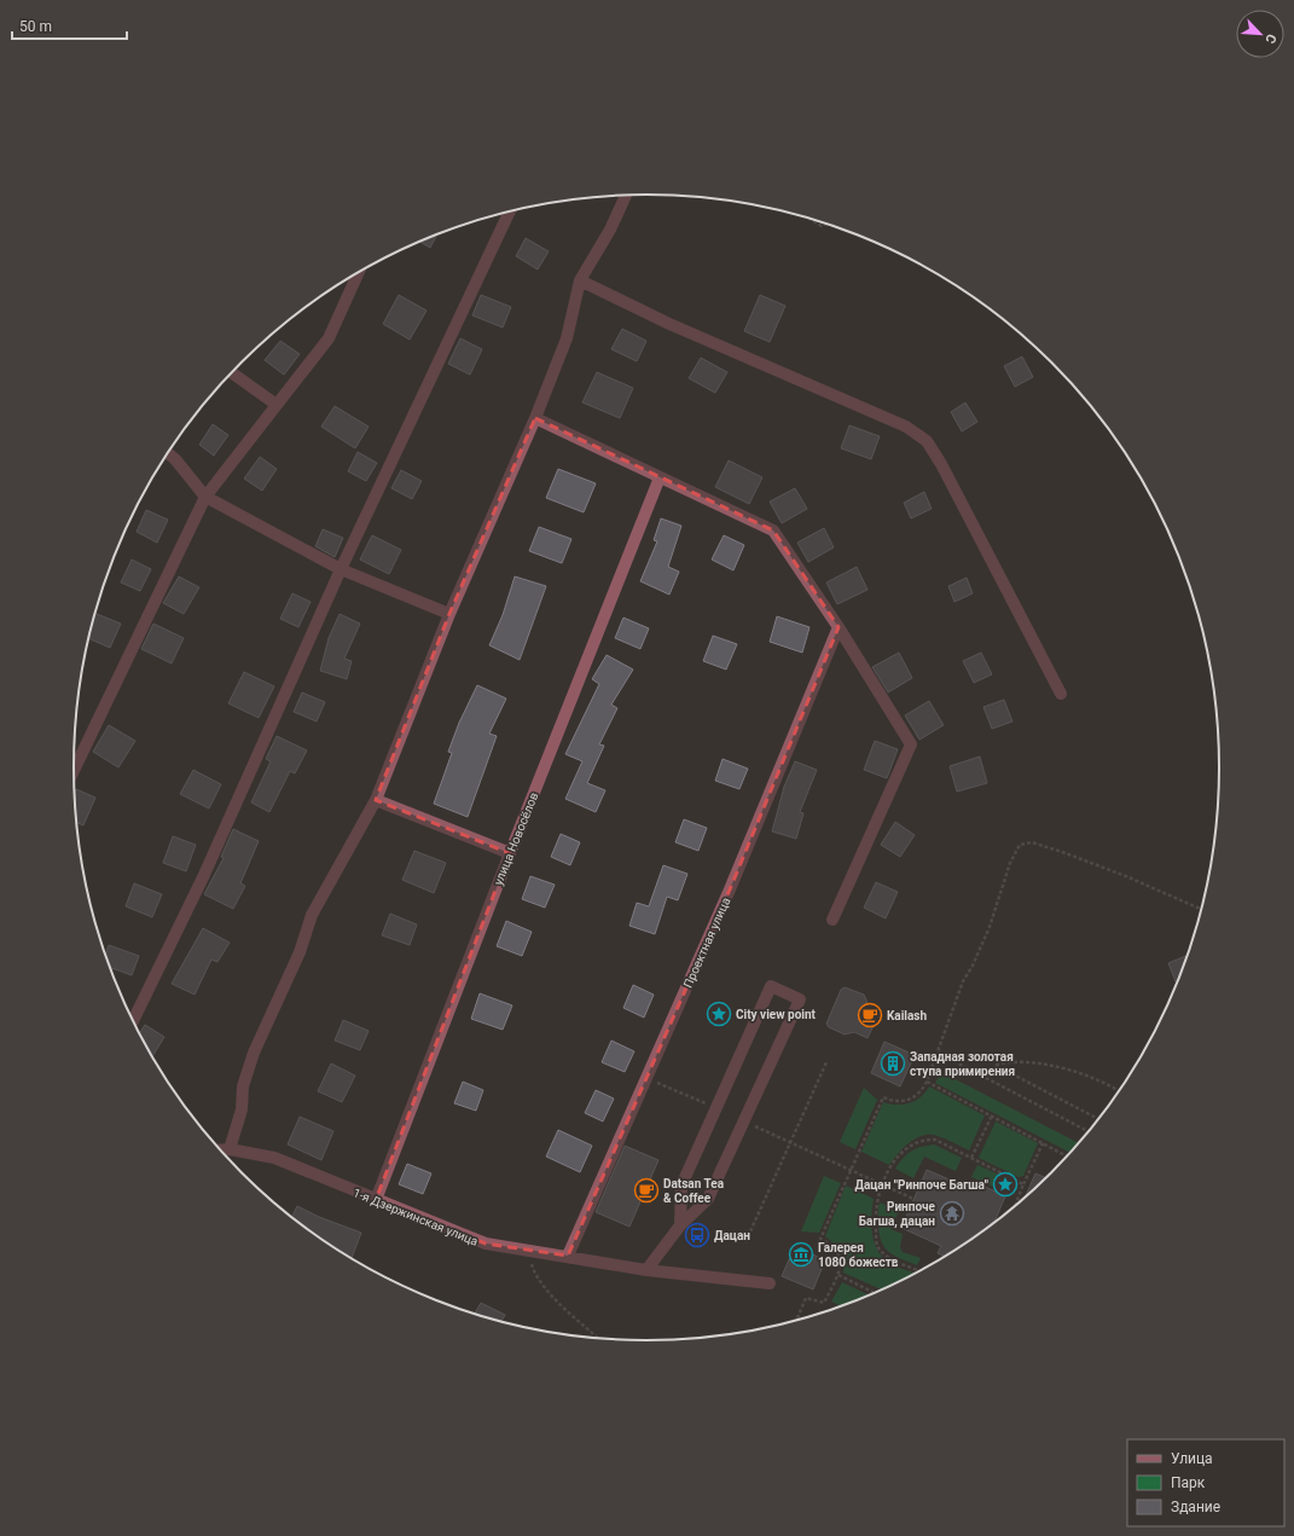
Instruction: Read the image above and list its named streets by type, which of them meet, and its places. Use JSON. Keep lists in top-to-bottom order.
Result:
{
  "streets": {
    "street": ["улица Новосёлов", "Проектная улица", "1-я Дзержинская улица"]
  },
  "crossings": [
    ["улица Новосёлов", "1-я Дзержинская улица"],
    ["Проектная улица", "1-я Дзержинская улица"]
  ],
  "places": {
    "place": ["City view point", "Дацан \"Ринпоче Багша\""],
    "cafe": ["Kailash", "Datsan Tea & Coffee"],
    "building": ["Западная золотая ступа примирения"],
    "temple": ["Ринпоче Багша, дацан"],
    "bus stop": ["Дацан"],
    "museum": ["Галерея 1080 божеств"]
  },
  "legend": ["Улица", "Парк", "Здание"],
  "scale_bar": "50 m",
  "north": "bottom right"
}
